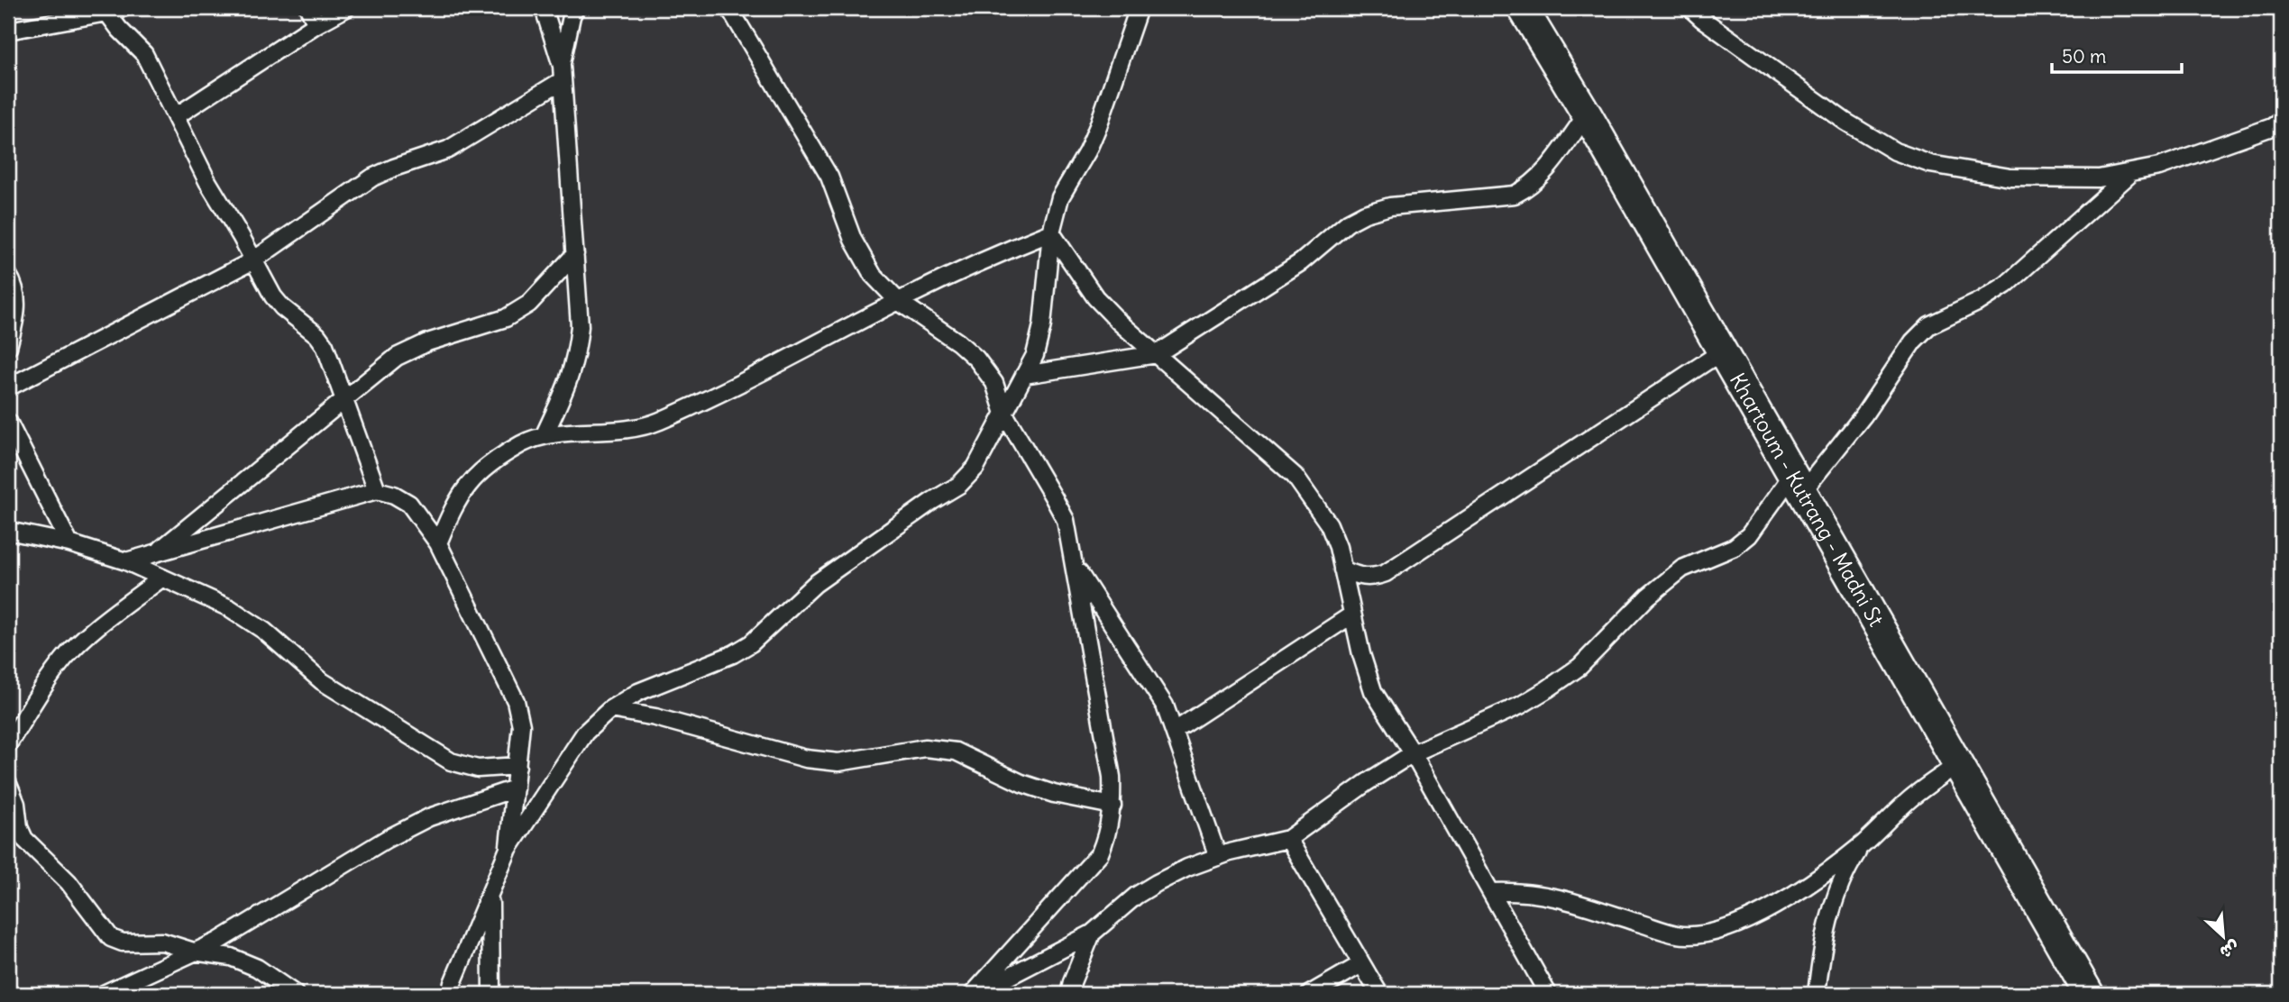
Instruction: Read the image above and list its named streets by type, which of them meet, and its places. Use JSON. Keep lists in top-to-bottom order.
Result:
{
  "streets": {
    "highway": ["Khartoum - Kutrang - Madni St"]
  },
  "scale_bar": "50 m",
  "north": "bottom right"
}
